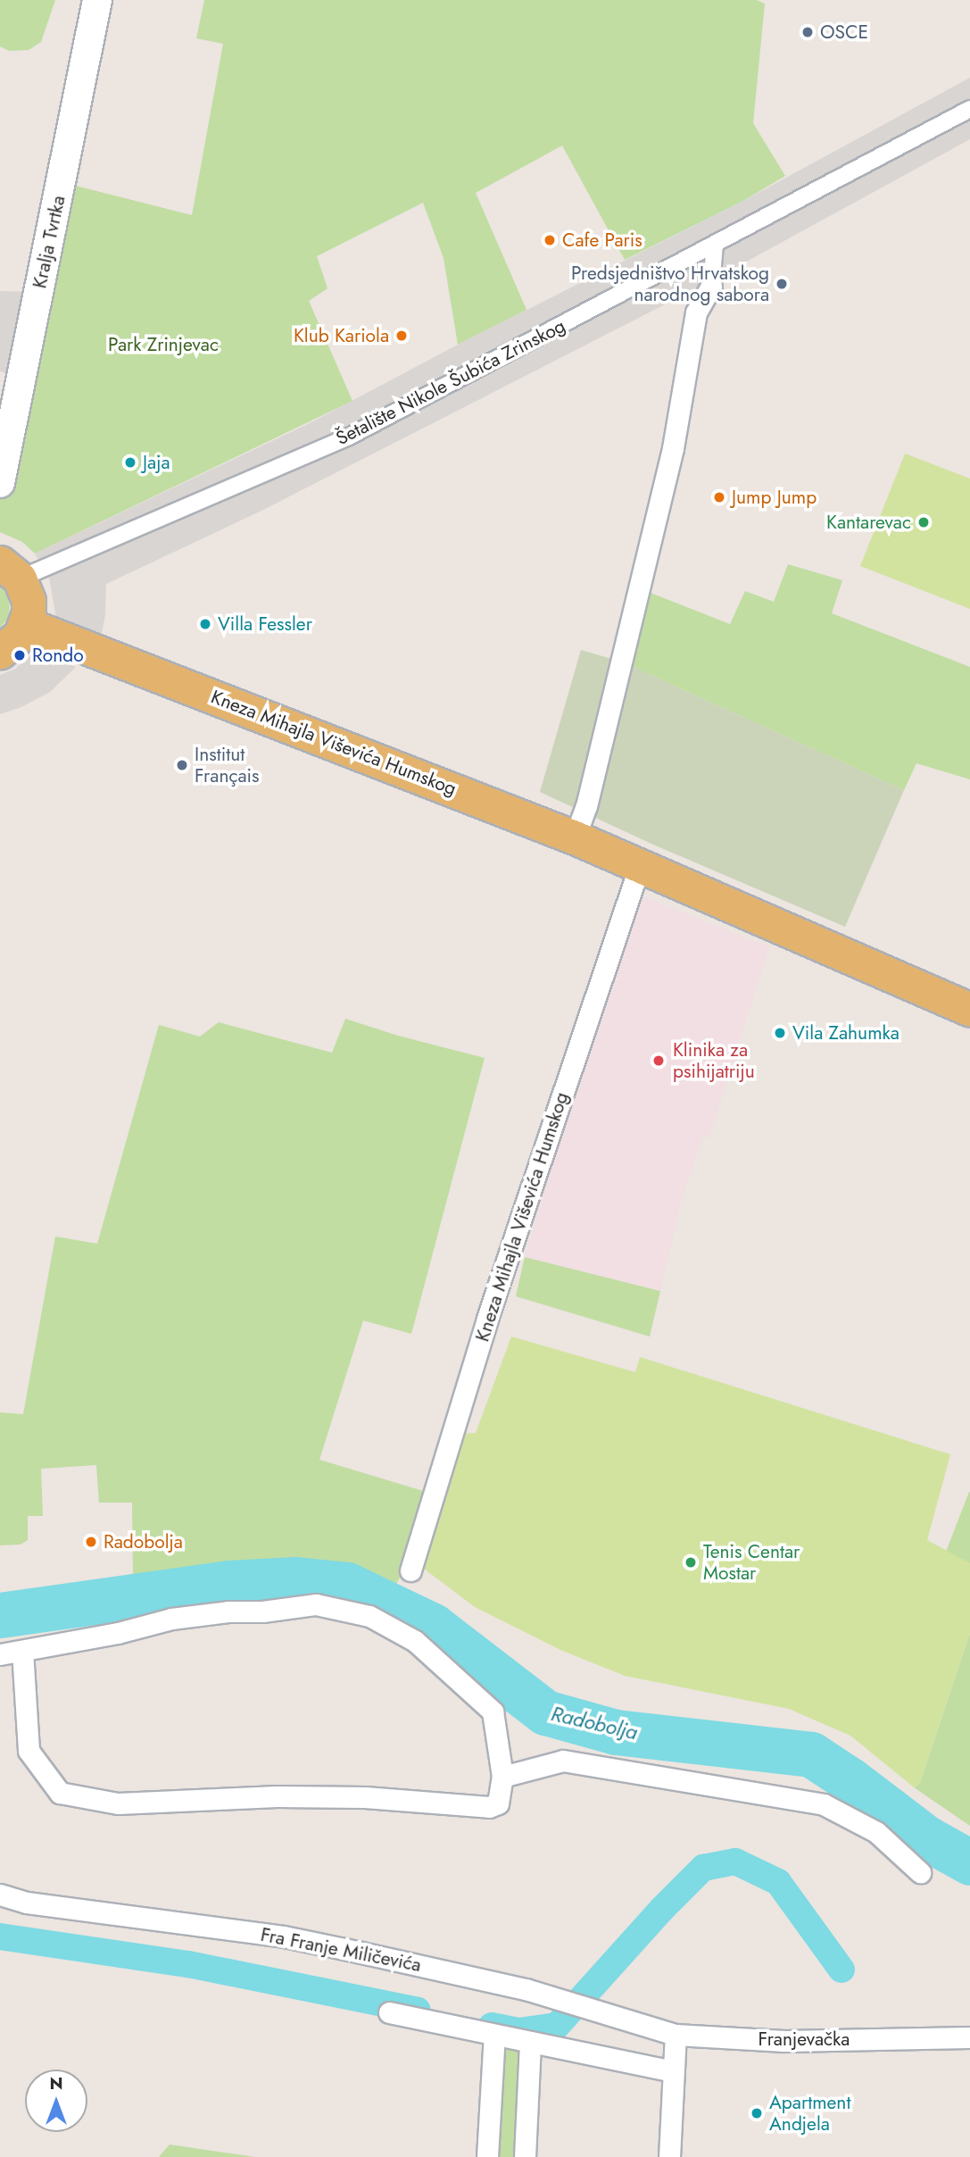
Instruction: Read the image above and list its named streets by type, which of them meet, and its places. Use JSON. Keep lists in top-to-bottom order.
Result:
{
  "streets": {
    "main road": ["Kralja Tvrtka", "Kneza Mihajla Viševića Humskog"],
    "street": ["Šetalište Nikole Šubića Zrinskog", "Fra Franje Miličevića", "Franjevačka"]
  },
  "crossings": [
    ["Fra Franje Miličevića", "Franjevačka"]
  ],
  "water": ["Radobolja"],
  "parks": ["Park Zrinjevac"],
  "places": [
    "OSCE",
    "Cafe Paris",
    "Predsjedništvo Hrvatskog narodnog sabora",
    "Klub Kariola",
    "Jaja",
    "Jump Jump",
    "Kantarevac",
    "Villa Fessler",
    "Rondo",
    "Institut Français",
    "Vila Zahumka",
    "Klinika za psihijatriju",
    "Radobolja",
    "Tenis Centar Mostar",
    "Apartment Andjela"
  ],
  "north": "top"
}
